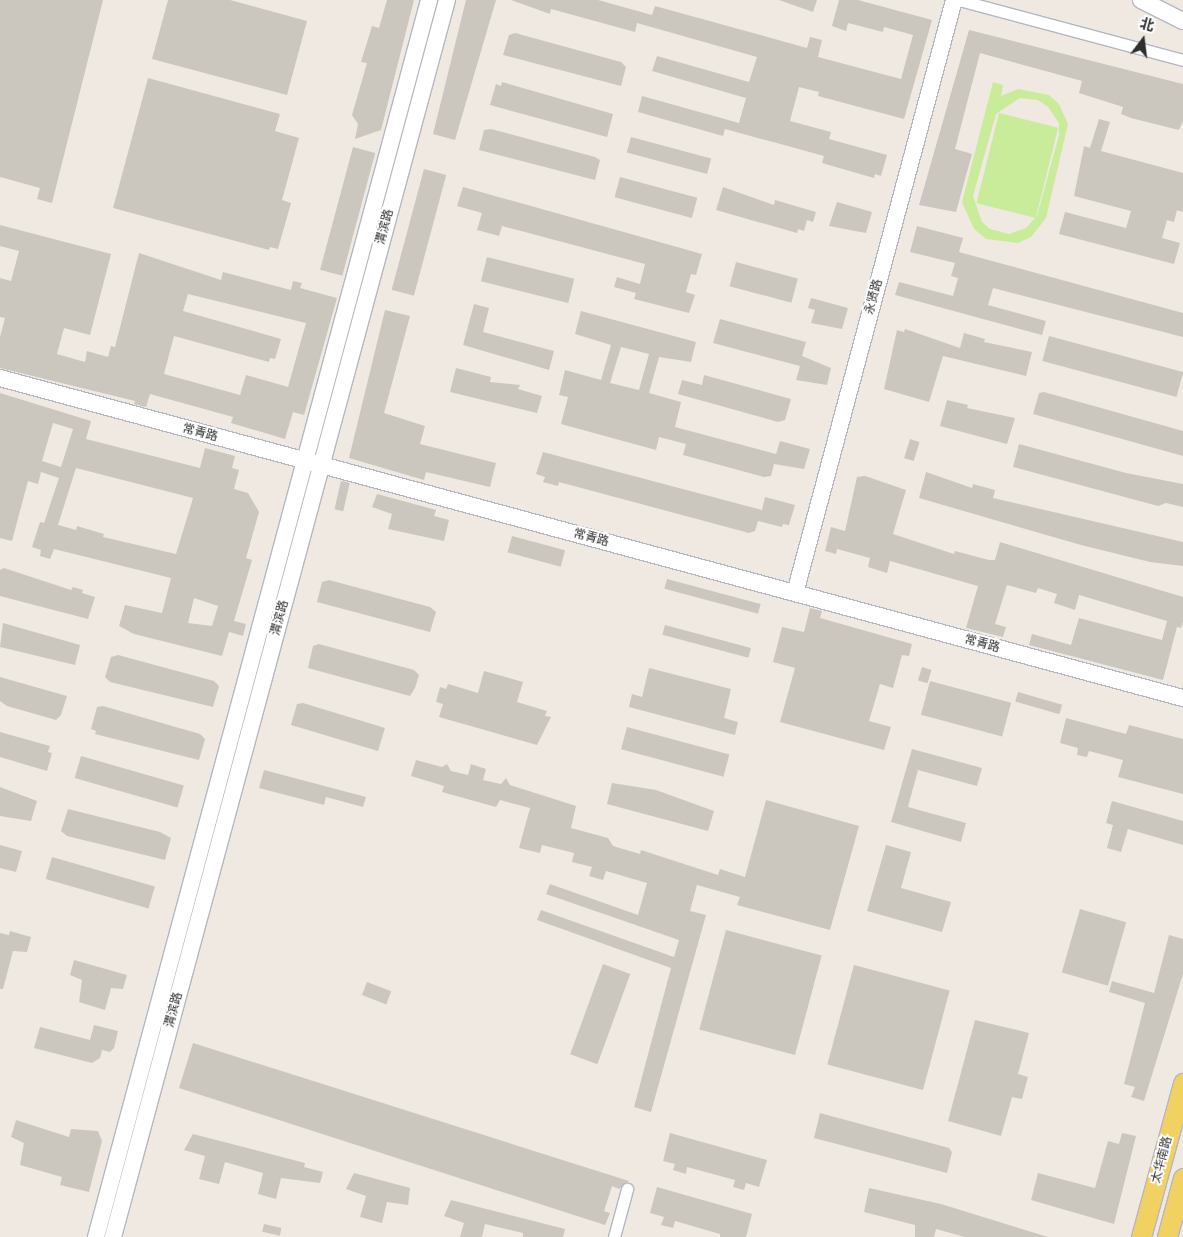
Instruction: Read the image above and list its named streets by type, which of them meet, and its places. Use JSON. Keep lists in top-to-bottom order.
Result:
{
  "streets": {
    "main road": ["太华南路"],
    "street": ["渭滨路", "永贤路", "常青路"]
  },
  "crossings": [
    ["渭滨路", "常青路"],
    ["永贤路", "常青路"]
  ],
  "north": "top"
}
